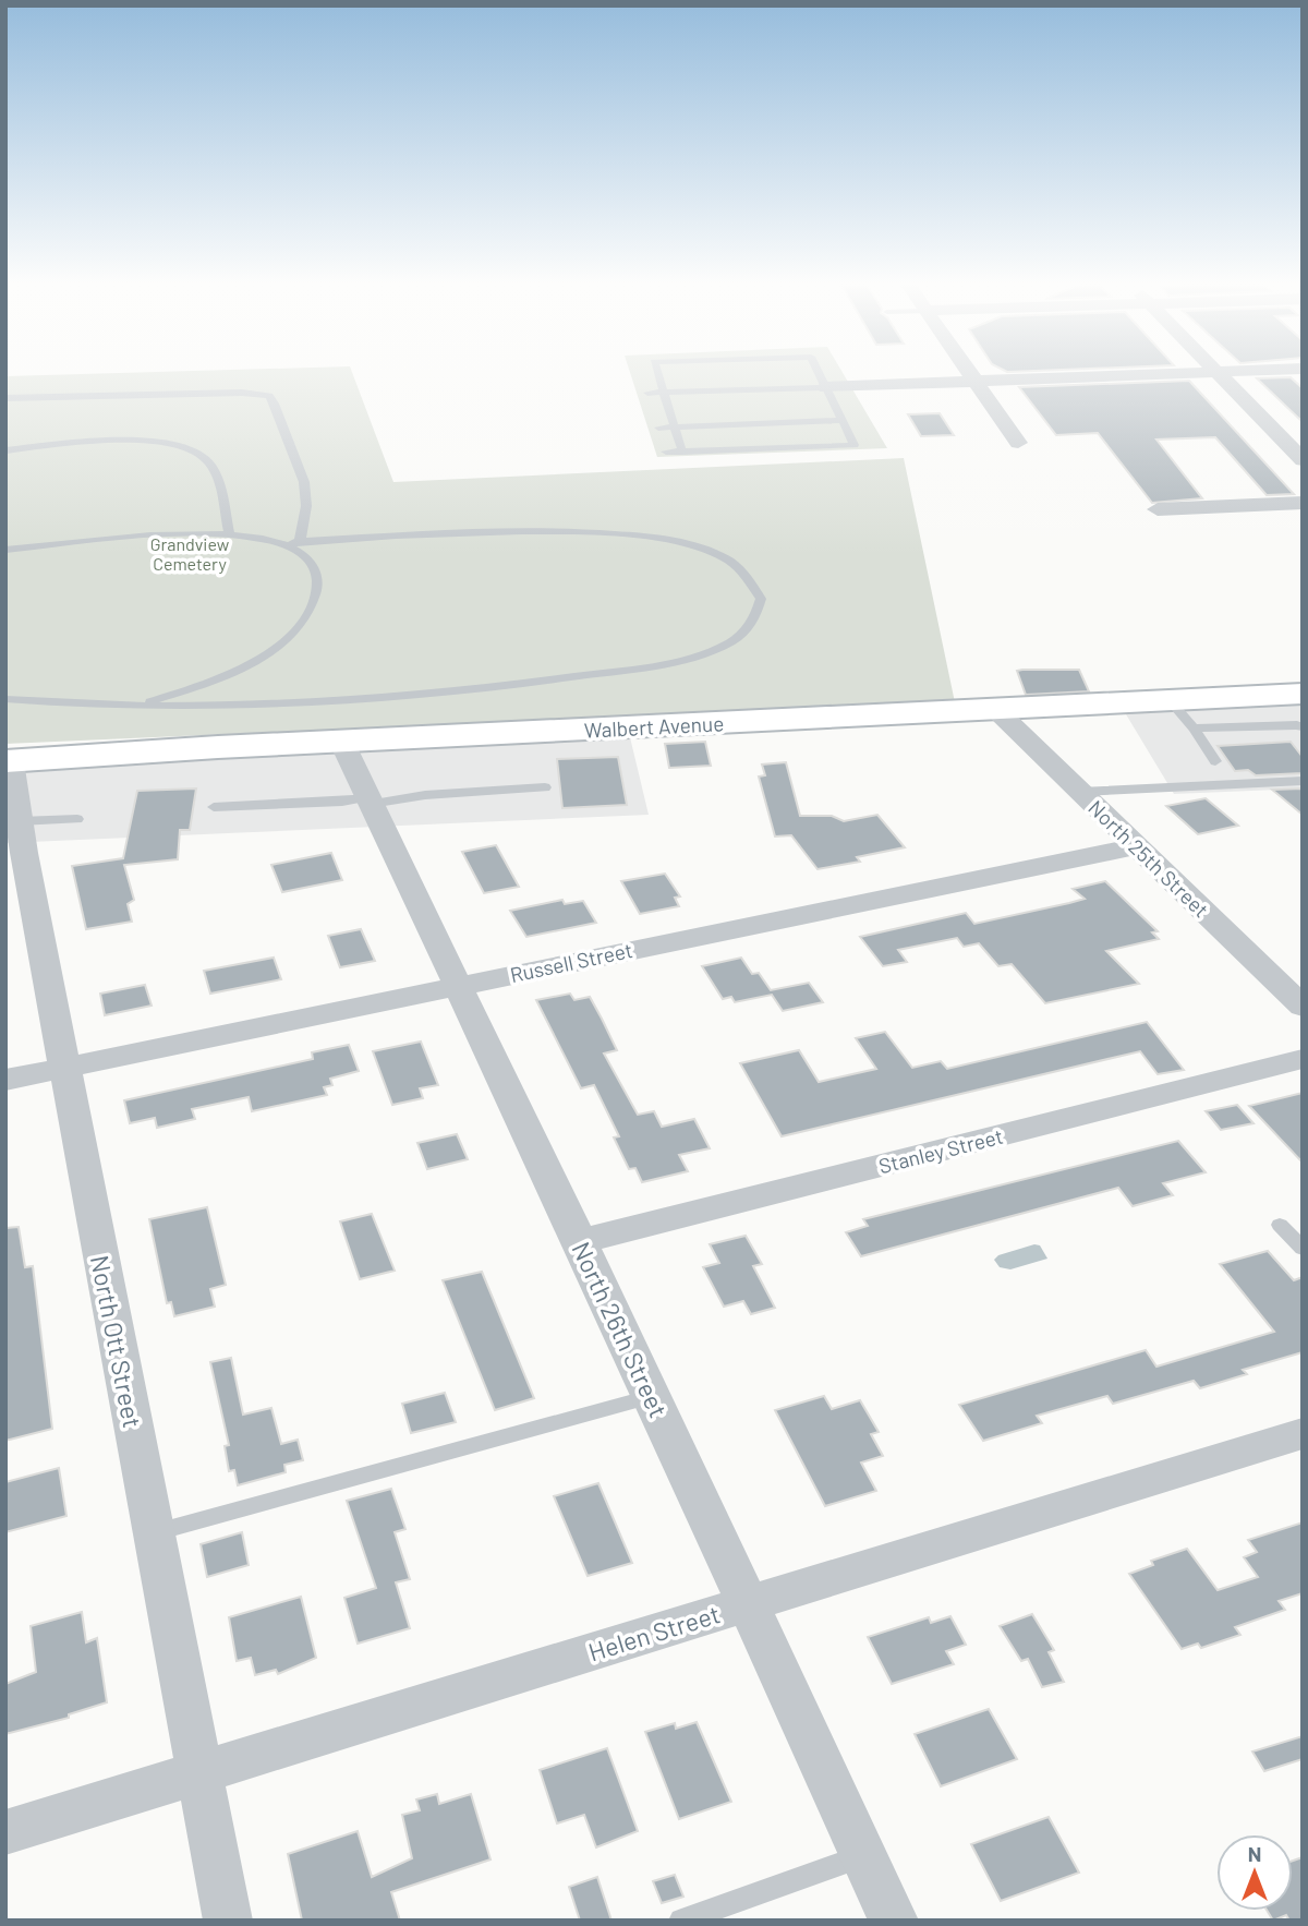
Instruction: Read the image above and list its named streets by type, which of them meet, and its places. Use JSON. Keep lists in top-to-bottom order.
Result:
{
  "streets": {
    "main road": ["Walbert Avenue"],
    "street": [
      "North 25th Street",
      "Russell Street",
      "Stanley Street",
      "North 26th Street",
      "North Ott Street",
      "Helen Street"
    ]
  },
  "crossings": [
    ["Walbert Avenue", "North 25th Street"],
    ["Walbert Avenue", "North 26th Street"],
    ["Walbert Avenue", "North Ott Street"],
    ["North 25th Street", "Russell Street"],
    ["Russell Street", "North 26th Street"],
    ["Russell Street", "North Ott Street"],
    ["Stanley Street", "North 26th Street"],
    ["North 26th Street", "Helen Street"],
    ["North Ott Street", "Helen Street"]
  ],
  "parks": ["Grandview Cemetery"],
  "north": "top"
}
